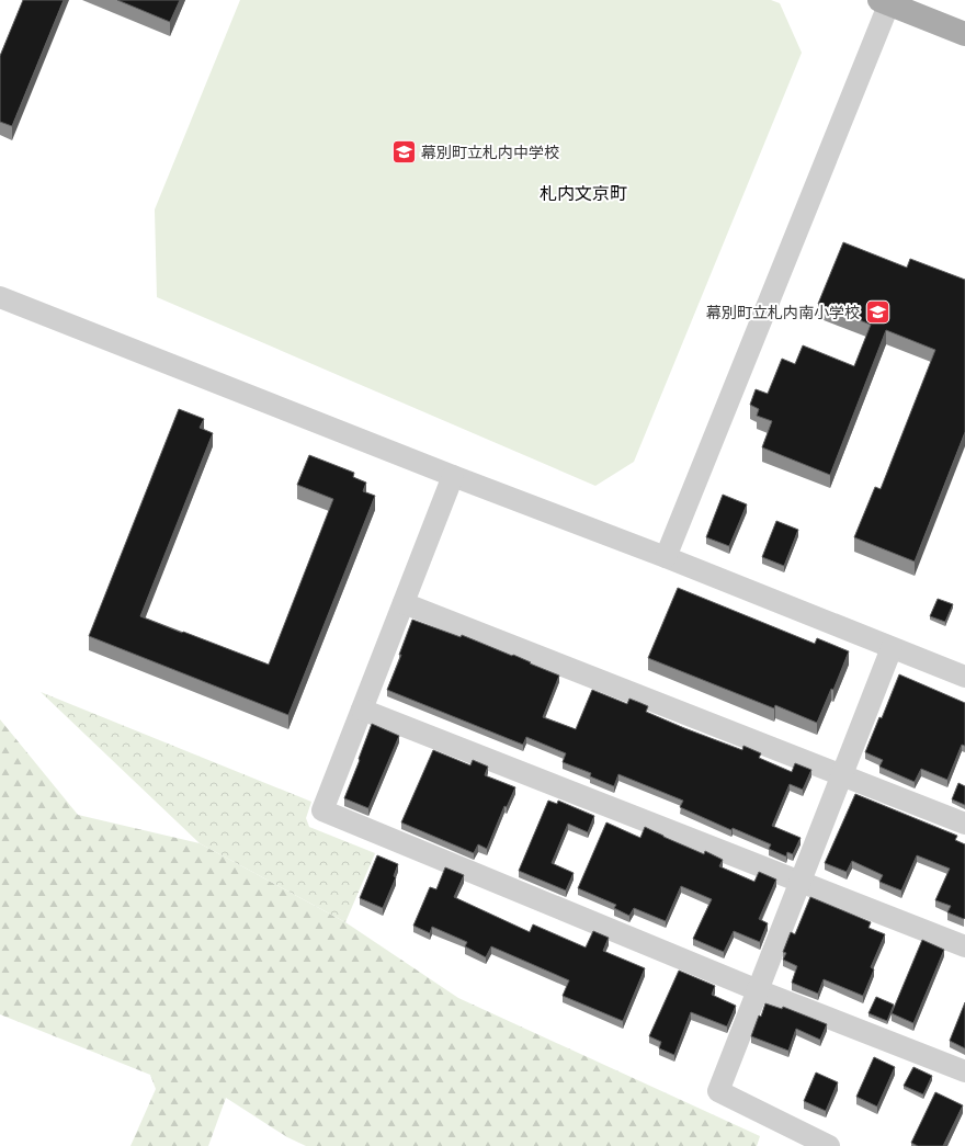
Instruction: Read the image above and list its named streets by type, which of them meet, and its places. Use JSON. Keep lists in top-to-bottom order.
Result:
{
  "districts": ["札内文京町"],
  "places": {
    "school or university": ["幕別町立札内中学校", "幕別町立札内南小学校"]
  }
}
